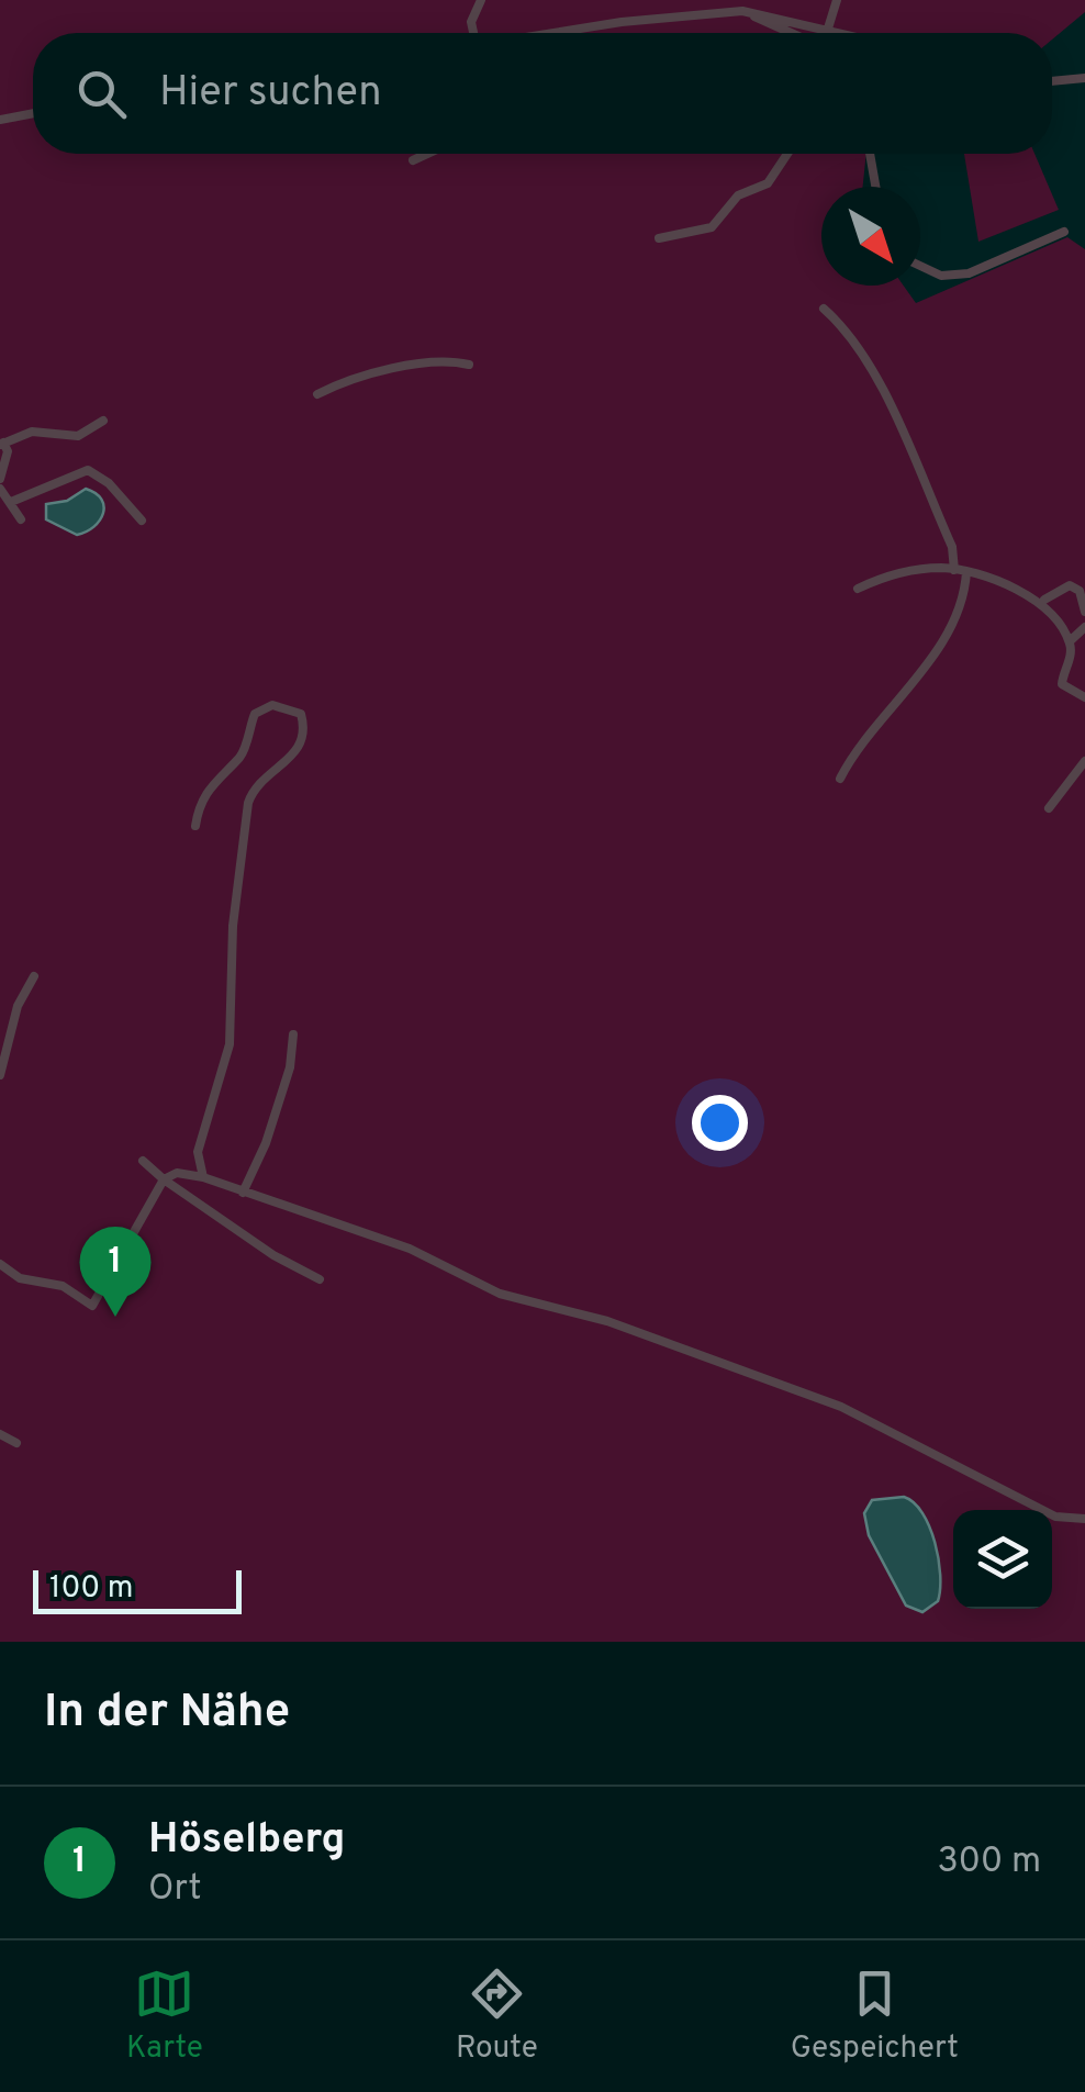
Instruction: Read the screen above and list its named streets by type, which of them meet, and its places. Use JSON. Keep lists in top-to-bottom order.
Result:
{
  "scale_bar": "100 m",
  "north": "bottom right",
  "page": {
    "search": "Hier suchen",
    "pins": "1",
    "scale": "100 m",
    "heading": "In der Nähe",
    "list": [
      {
        "mark": "1",
        "name": "Höselberg",
        "note": "Ort",
        "value": "300 m"
      }
    ],
    "nav": ["Karte", "Route", "Gespeichert"]
  }
}
